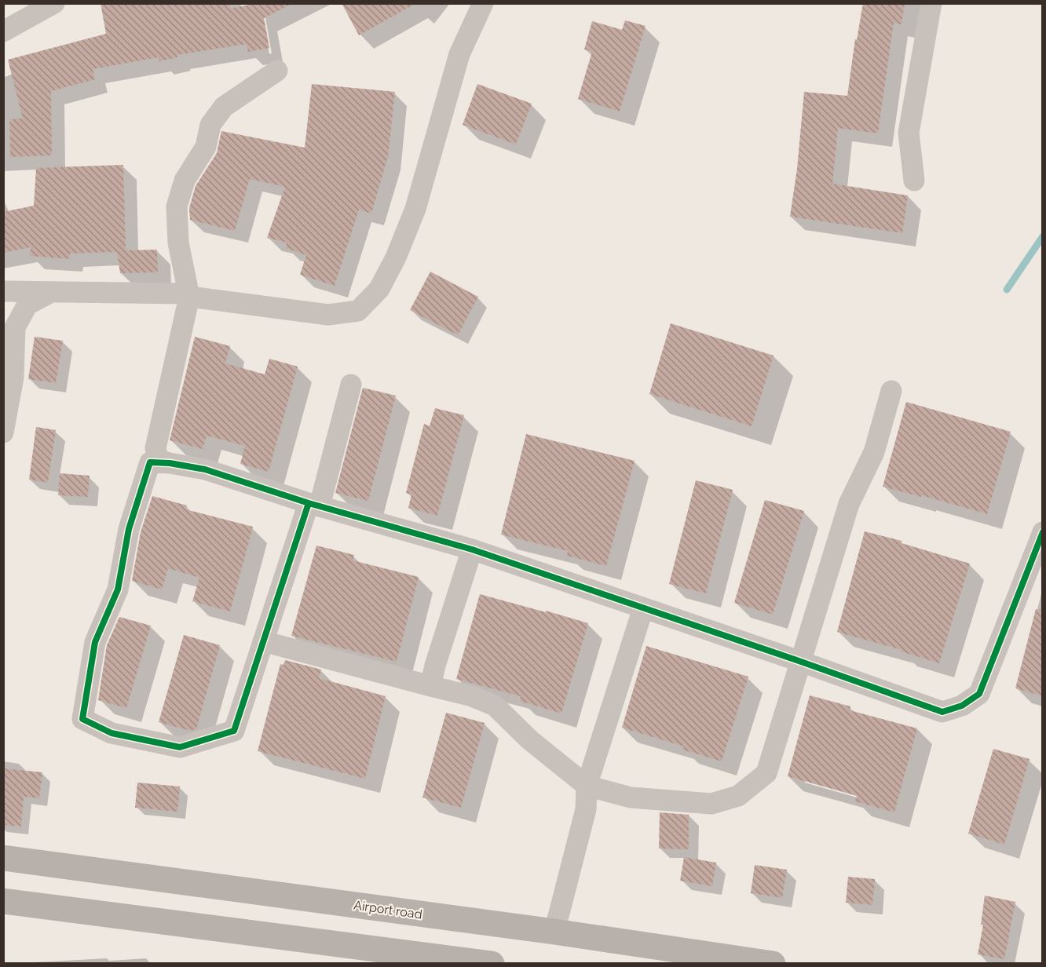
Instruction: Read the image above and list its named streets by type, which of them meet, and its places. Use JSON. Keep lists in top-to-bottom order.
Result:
{
  "streets": {
    "main road": ["Airport road"]
  }
}
